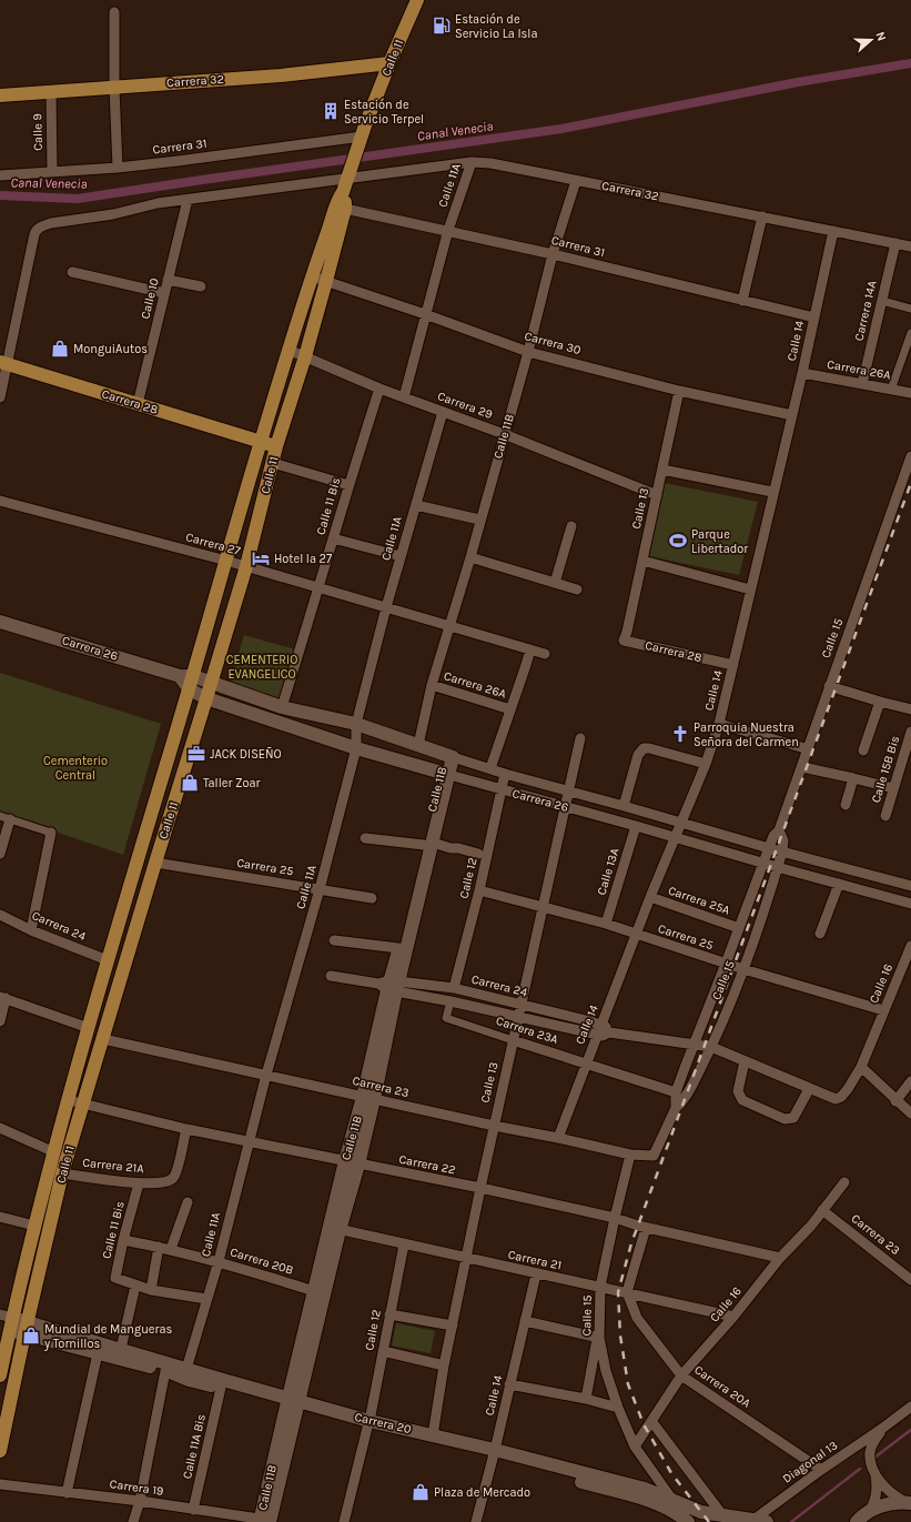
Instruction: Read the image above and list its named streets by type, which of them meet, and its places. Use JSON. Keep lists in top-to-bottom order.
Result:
{
  "streets": {
    "main road": ["Calle 11", "Carrera 32", "Carrera 28"],
    "street": [
      "Calle 9",
      "Carrera 31",
      "Calle 11A",
      "Calle 10",
      "Carrera 14A",
      "Calle 14",
      "Carrera 30",
      "Carrera 26A",
      "Carrera 29",
      "Calle 11B",
      "Calle 11 Bis",
      "Calle 13",
      "Carrera 27",
      "Calle 15",
      "Carrera 26",
      "Calle 15B Bis",
      "Carrera 25",
      "Calle 13A",
      "Calle 12",
      "Carrera 25A",
      "Carrera 24",
      "Calle 16",
      "Carrera 23A",
      "Carrera 23",
      "Carrera 22",
      "Carrera 21A",
      "Carrera 21",
      "Carrera 20B",
      "Carrera 20A",
      "Carrera 20",
      "Calle 11A Bis",
      "Diagonal 13",
      "Carrera 19"
    ]
  },
  "crossings": [
    ["Calle 11", "Carrera 32"],
    ["Calle 11", "Carrera 31"],
    ["Calle 11", "Carrera 30"],
    ["Calle 11", "Carrera 28"],
    ["Calle 11", "Carrera 29"],
    ["Calle 11", "Carrera 27"],
    ["Calle 11", "Carrera 26"],
    ["Calle 11", "Carrera 25"],
    ["Calle 11", "Carrera 24"],
    ["Calle 11", "Carrera 23"],
    ["Calle 11", "Carrera 22"],
    ["Calle 11", "Carrera 21A"],
    ["Calle 11", "Carrera 20"],
    ["Carrera 32", "Calle 9"],
    ["Carrera 32", "Calle 11A"],
    ["Carrera 32", "Carrera 14A"],
    ["Carrera 32", "Calle 14"],
    ["Carrera 32", "Calle 11B"],
    ["Calle 9", "Carrera 31"],
    ["Carrera 31", "Calle 11A"],
    ["Carrera 31", "Calle 14"],
    ["Carrera 31", "Calle 11B"],
    ["Calle 11A", "Carrera 30"],
    ["Calle 11A", "Carrera 29"],
    ["Calle 11A", "Carrera 27"],
    ["Calle 11A", "Carrera 26"],
    ["Calle 11A", "Carrera 25"],
    ["Calle 11A", "Carrera 23"],
    ["Calle 11A", "Carrera 22"],
    ["Calle 11A", "Carrera 20B"],
    ["Calle 11A", "Carrera 20"],
    ["Calle 10", "Carrera 28"],
    ["Carrera 14A", "Carrera 26A"],
    ["Calle 14", "Carrera 30"],
    ["Calle 14", "Carrera 26A"],
    ["Calle 14", "Carrera 28"],
    ["Calle 14", "Carrera 26"],
    ["Calle 14", "Carrera 25"],
    ["Calle 14", "Carrera 25A"],
    ["Calle 14", "Carrera 24"],
    ["Calle 14", "Carrera 23A"],
    ["Calle 14", "Carrera 23"],
    ["Calle 14", "Carrera 21"],
    ["Calle 14", "Carrera 20"],
    ["Carrera 30", "Calle 11B"],
    ["Carrera 30", "Calle 13"],
    ["Carrera 26A", "Calle 11B"],
    ["Carrera 28", "Calle 13"],
    ["Carrera 29", "Calle 11B"],
    ["Carrera 29", "Calle 11 Bis"],
    ["Carrera 29", "Calle 13"],
    ["Calle 11B", "Carrera 27"],
    ["Calle 11B", "Carrera 26"],
    ["Calle 11B", "Carrera 24"],
    ["Calle 11B", "Carrera 23"],
    ["Calle 11B", "Carrera 22"],
    ["Calle 11B", "Carrera 21"],
    ["Calle 11B", "Carrera 20B"],
    ["Calle 11B", "Carrera 20"],
    ["Calle 11B", "Carrera 19"],
    ["Calle 11 Bis", "Carrera 27"],
    ["Calle 11 Bis", "Carrera 26"],
    ["Calle 11 Bis", "Carrera 21A"],
    ["Calle 11 Bis", "Carrera 20B"],
    ["Calle 13", "Carrera 26"],
    ["Calle 13", "Carrera 25"],
    ["Calle 13", "Carrera 24"],
    ["Calle 13", "Carrera 23A"],
    ["Calle 13", "Carrera 23"],
    ["Calle 13", "Carrera 22"],
    ["Calle 13", "Carrera 21"],
    ["Calle 13", "Carrera 20"],
    ["Calle 15", "Carrera 26"],
    ["Calle 15", "Carrera 25"],
    ["Calle 15", "Carrera 25A"],
    ["Calle 15", "Carrera 24"],
    ["Calle 15", "Calle 16"],
    ["Calle 15", "Carrera 23A"],
    ["Calle 15", "Carrera 23"],
    ["Calle 15", "Carrera 22"],
    ["Calle 15", "Carrera 21"],
    ["Calle 15", "Carrera 20"],
    ["Carrera 26", "Calle 13A"],
    ["Carrera 26", "Calle 12"],
    ["Carrera 25", "Calle 13A"],
    ["Carrera 25", "Calle 12"],
    ["Carrera 25", "Calle 16"],
    ["Calle 12", "Carrera 24"],
    ["Calle 12", "Carrera 21"],
    ["Calle 12", "Carrera 20"],
    ["Carrera 24", "Calle 16"],
    ["Carrera 24", "Carrera 23A"],
    ["Calle 16", "Carrera 23"],
    ["Calle 16", "Carrera 22"],
    ["Calle 16", "Carrera 21"],
    ["Calle 16", "Carrera 20A"],
    ["Carrera 22", "Carrera 21A"],
    ["Carrera 21", "Carrera 20A"],
    ["Carrera 20A", "Diagonal 13"],
    ["Carrera 20", "Calle 11A Bis"],
    ["Carrera 20", "Diagonal 13"],
    ["Calle 11A Bis", "Carrera 19"]
  ],
  "water": ["Canal Venecia"],
  "parks": ["CEMENTERIO EVANGELICO", "Cementerio Central"],
  "places": {
    "fuel station": ["Estación de Servicio La Isla"],
    "building": ["Estación de Servicio Terpel"],
    "shop": [
      "MonguiAutos",
      "Taller Zoar",
      "Mundial de Mangueras y Tornillos",
      "Plaza de Mercado"
    ],
    "sports": ["Parque Libertador"],
    "hotel": ["Hotel la 27"],
    "church": ["Parroquia Nuestra Señora del Carmen"],
    "office": ["JACK DISEÑO"]
  },
  "north": "right"
}
